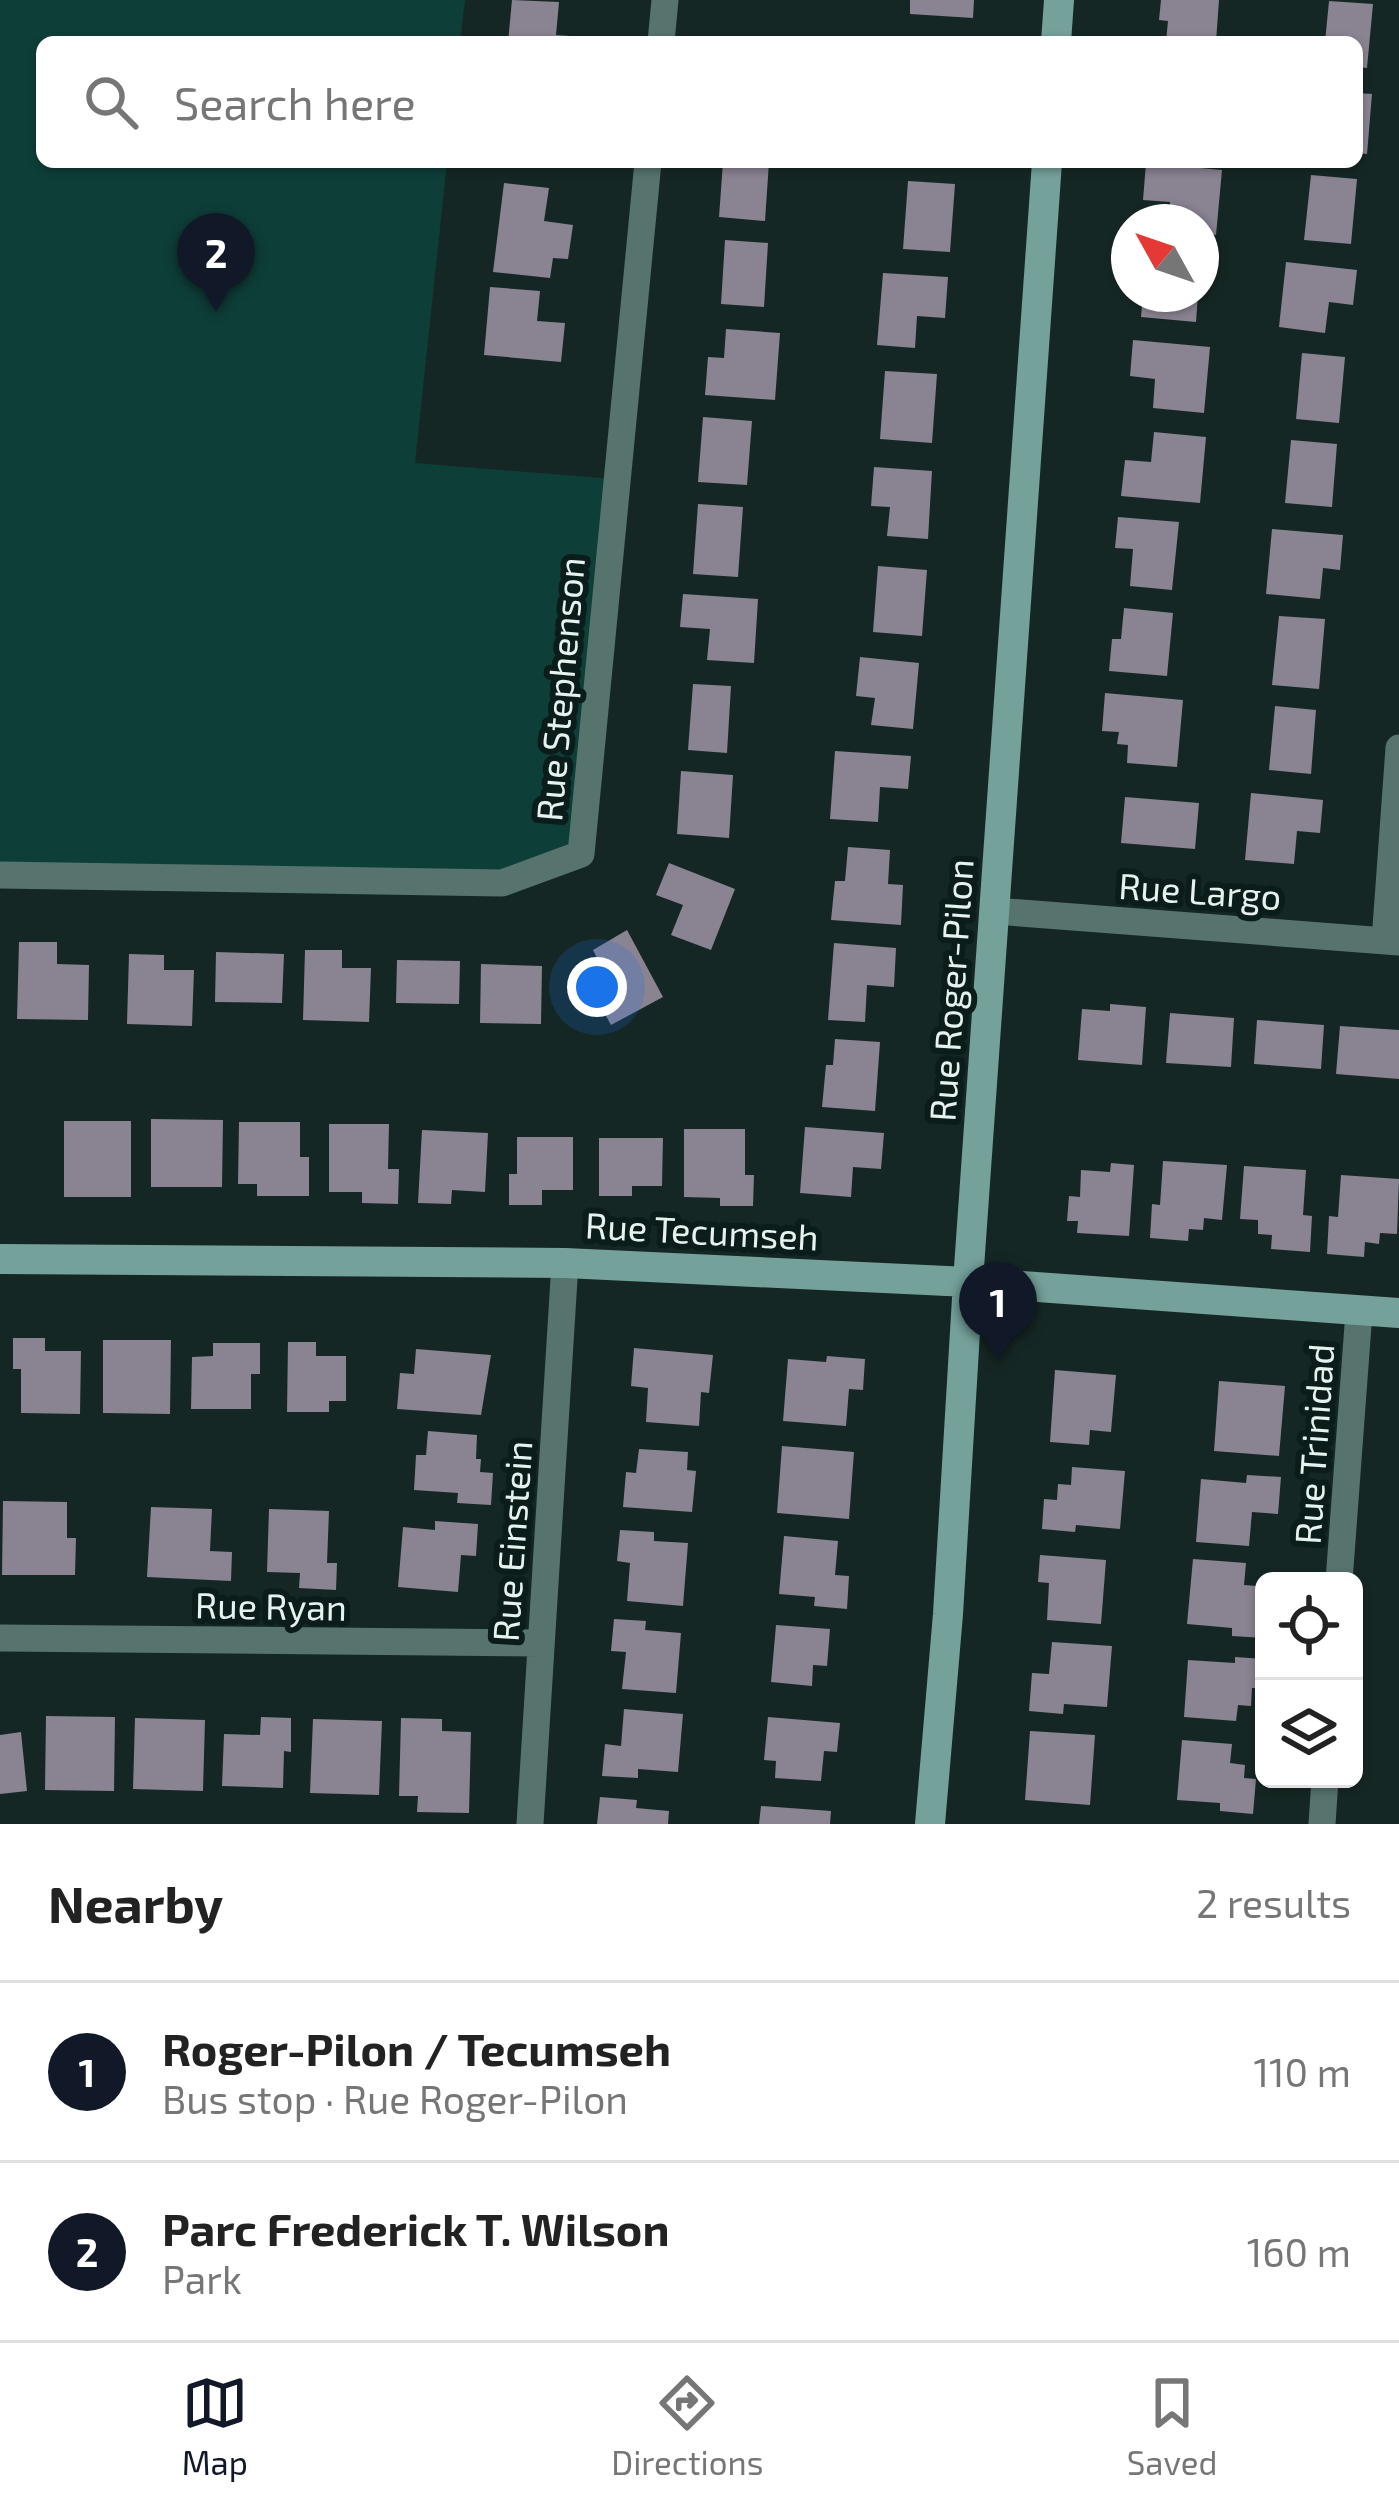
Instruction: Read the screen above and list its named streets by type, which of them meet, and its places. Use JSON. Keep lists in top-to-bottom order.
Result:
{
  "streets": {
    "street": [
      "Rue Stephenson",
      "Rue Largo",
      "Rue Roger-Pilon",
      "Rue Tecumseh",
      "Rue Trinidad",
      "Rue Einstein",
      "Rue Ryan"
    ]
  },
  "crossings": [
    ["Rue Largo", "Rue Roger-Pilon"],
    ["Rue Roger-Pilon", "Rue Tecumseh"],
    ["Rue Tecumseh", "Rue Trinidad"],
    ["Rue Tecumseh", "Rue Einstein"],
    ["Rue Einstein", "Rue Ryan"]
  ],
  "north": "top left",
  "page": {
    "search": "Search here",
    "pins": ["2", "1"],
    "heading": ["Nearby", "2 results"],
    "list": [
      {
        "mark": "1",
        "name": "Roger-Pilon / Tecumseh",
        "note": "Bus stop · Rue Roger-Pilon",
        "value": "110 m"
      },
      {
        "mark": "2",
        "name": "Parc Frederick T. Wilson",
        "note": "Park",
        "value": "160 m"
      }
    ],
    "nav": ["Map", "Directions", "Saved"]
  }
}
